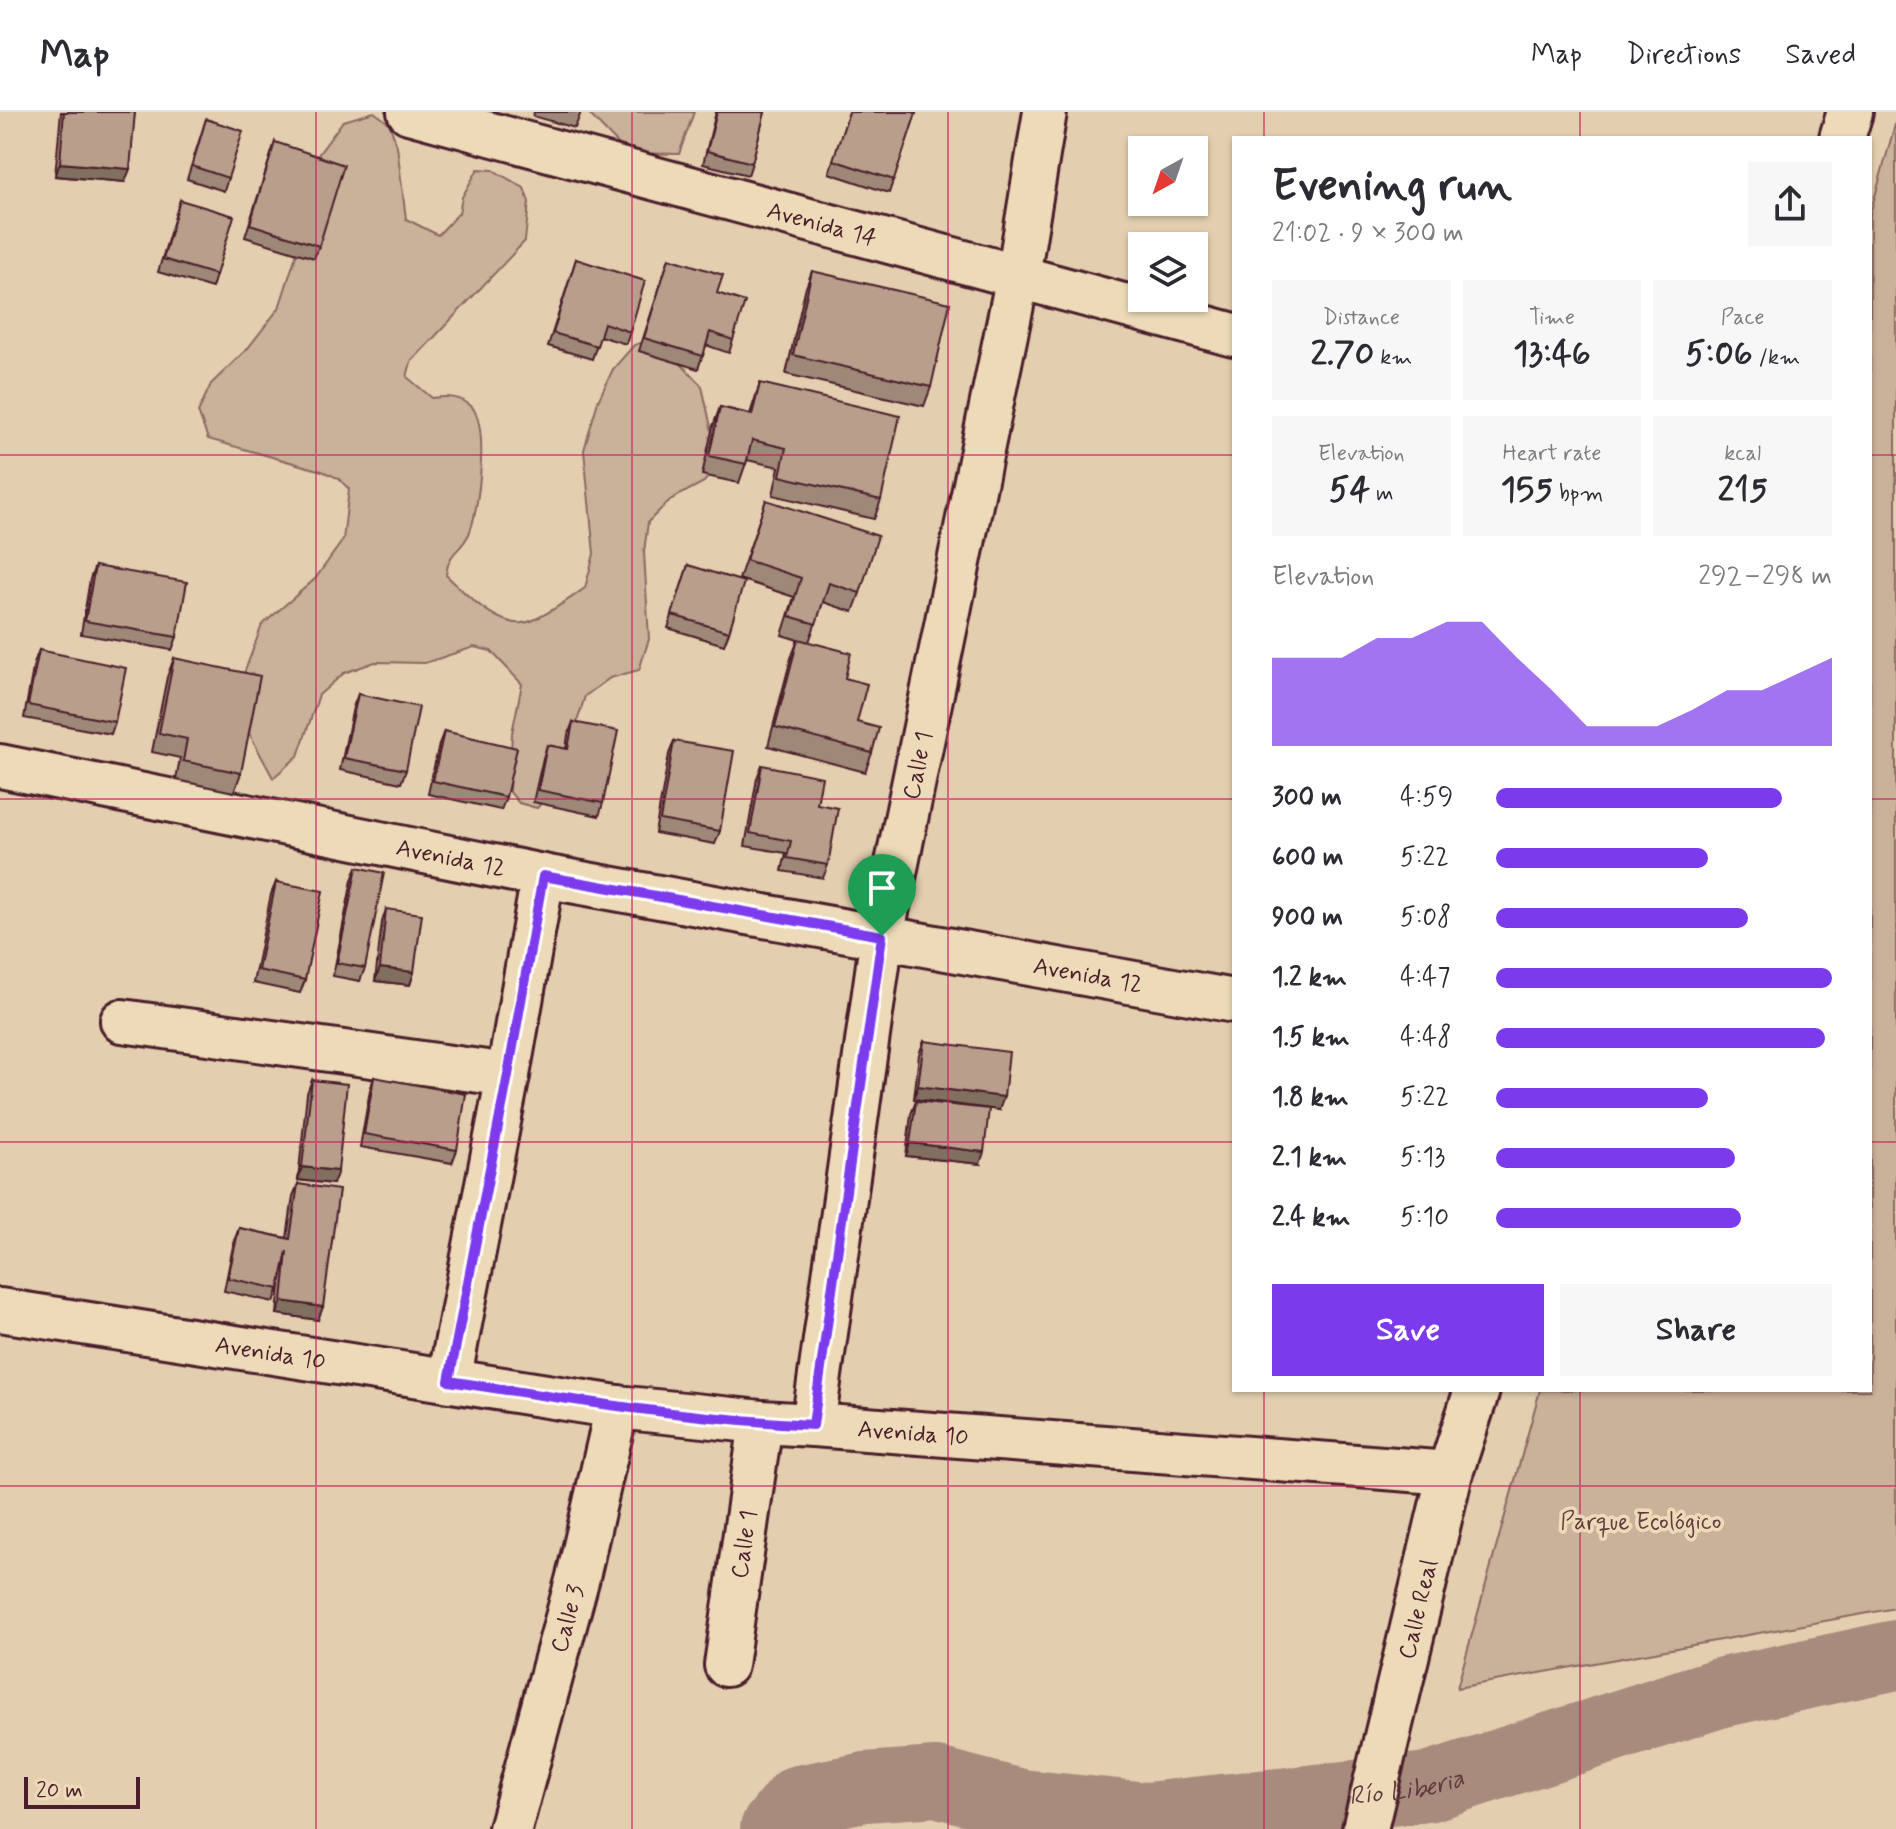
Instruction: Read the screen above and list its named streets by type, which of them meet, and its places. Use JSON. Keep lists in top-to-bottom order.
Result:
{
  "streets": {
    "street": [
      "Avenida 14",
      "Calle 1",
      "Avenida 12",
      "Avenida 10",
      "Calle Real",
      "Calle 3"
    ]
  },
  "crossings": [
    ["Avenida 14", "Calle 1"],
    ["Calle 1", "Avenida 12"],
    ["Calle 1", "Avenida 10"],
    ["Avenida 10", "Calle Real"],
    ["Avenida 10", "Calle 3"]
  ],
  "water": ["Río Liberia"],
  "parks": ["Parque Ecológico"],
  "scale_bar": "20 m",
  "north": "bottom left",
  "page": {
    "header": "Map",
    "nav": ["Map", "Directions", "Saved"],
    "heading": ["Evening run", "21:02 · 9 × 300 m"],
    "stats": [
      ["Distance", "2.70 km"],
      ["Time", "13:46"],
      ["Pace", "5:06 /km"],
      ["Elevation", "54 m"],
      ["Heart rate", "155 bpm"],
      ["kcal", "215"]
    ],
    "chart": ["Elevation", "292–298 m"],
    "list": [
      {
        "name": "300 m",
        "note": "4:59"
      },
      {
        "name": "600 m",
        "note": "5:22"
      },
      {
        "name": "900 m",
        "note": "5:08"
      },
      {
        "name": "1.2 km",
        "note": "4:47"
      },
      {
        "name": "1.5 km",
        "note": "4:48"
      },
      {
        "name": "1.8 km",
        "note": "5:22"
      },
      {
        "name": "2.1 km",
        "note": "5:13"
      },
      {
        "name": "2.4 km",
        "note": "5:10"
      }
    ],
    "buttons": ["Save", "Share"],
    "scale": "20 m"
  }
}
